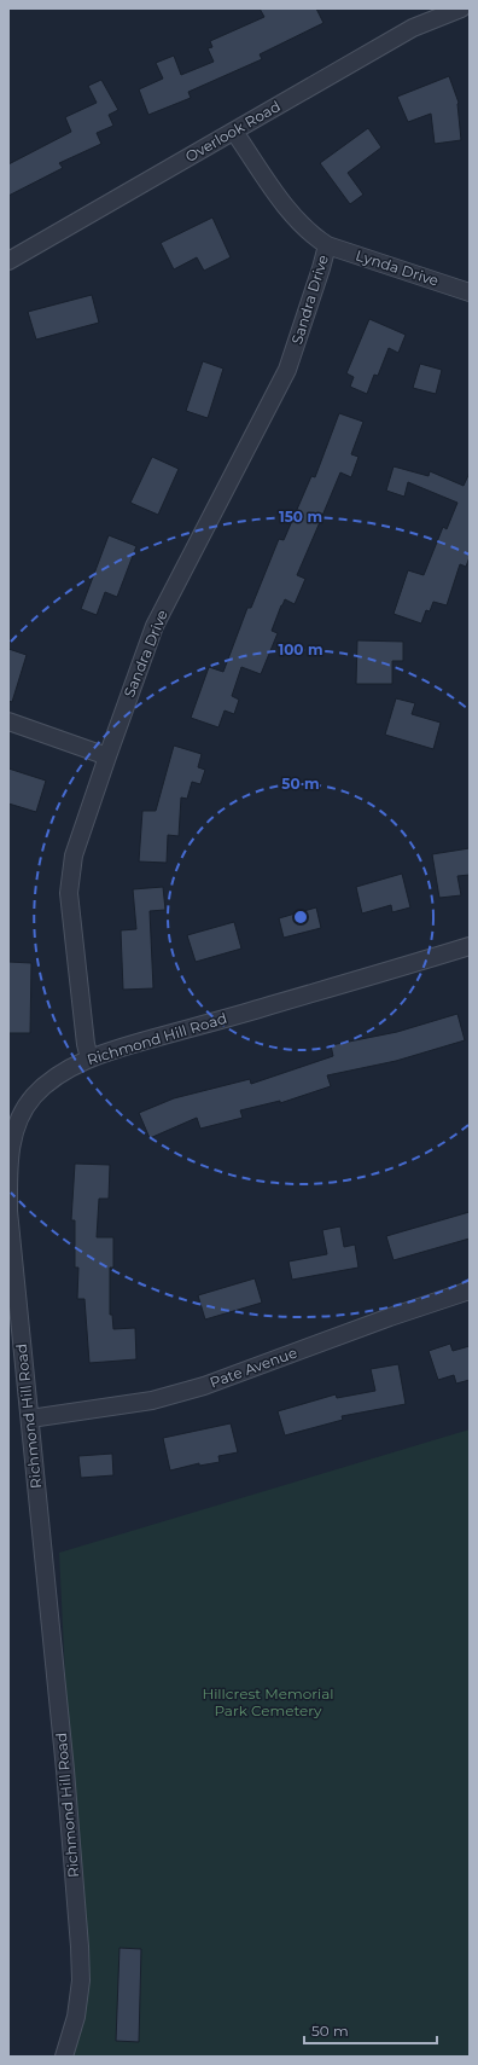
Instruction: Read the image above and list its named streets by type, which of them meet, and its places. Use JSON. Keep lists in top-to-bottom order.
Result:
{
  "streets": {
    "street": [
      "Overlook Road",
      "Lynda Drive",
      "Sandra Drive",
      "Richmond Hill Road",
      "Pate Avenue"
    ]
  },
  "crossings": [
    ["Overlook Road", "Lynda Drive"],
    ["Lynda Drive", "Sandra Drive"],
    ["Sandra Drive", "Richmond Hill Road"],
    ["Richmond Hill Road", "Pate Avenue"]
  ],
  "parks": ["Hillcrest Memorial Park Cemetery"],
  "scale_bar": "50 m",
  "rings": ["150 m", "100 m", "50 m"]
}
